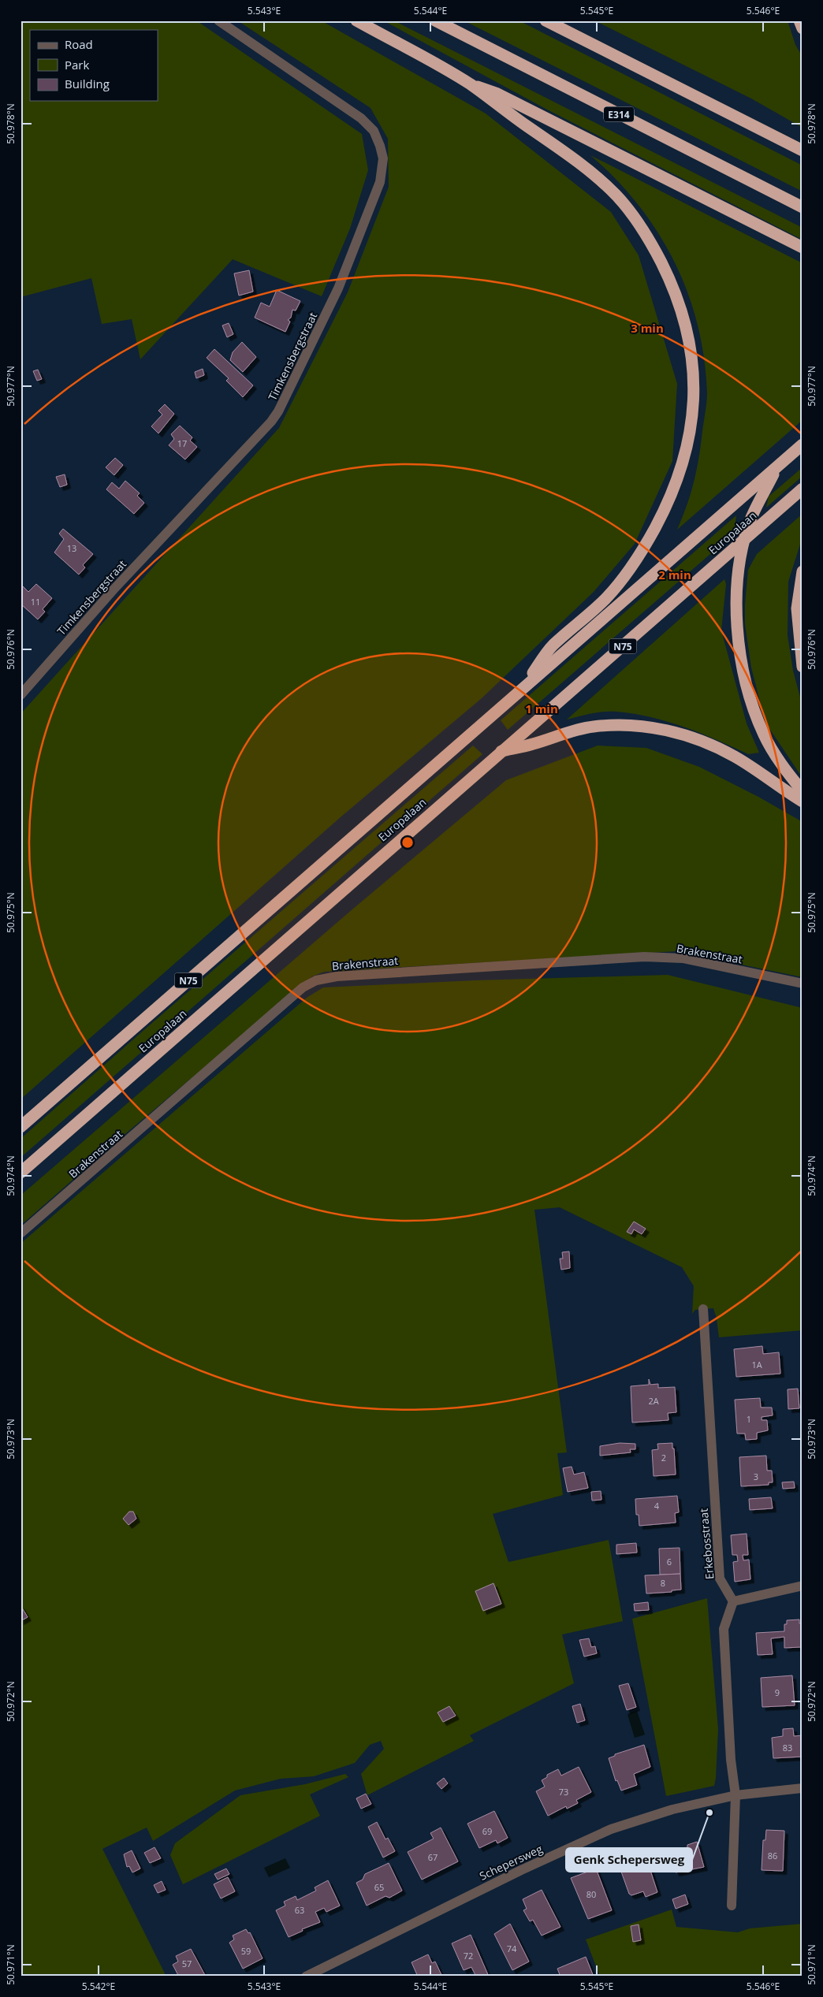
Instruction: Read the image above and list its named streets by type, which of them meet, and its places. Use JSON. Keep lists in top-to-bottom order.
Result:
{
  "streets": {
    "highway": ["E314", "Europalaan", "N75"],
    "street": [
      "Timkensbergstraat",
      "Brakenstraat",
      "Erkebosstraat",
      "Schepersweg"
    ]
  },
  "places": ["Genk Schepersweg"],
  "house_numbers": [
    "17",
    "13",
    "11",
    "1A",
    "2A",
    "1",
    "2",
    "3",
    "4",
    "6",
    "8",
    "9",
    "83",
    "73",
    "69",
    "86",
    "67",
    "65",
    "80",
    "63",
    "74",
    "59",
    "72",
    "57"
  ],
  "legend": ["Road", "Park", "Building"],
  "coordinates": [
    "5.543°E",
    "5.544°E",
    "5.545°E",
    "5.546°E",
    "50.978°N",
    "50.977°N",
    "50.976°N",
    "50.975°N",
    "50.974°N",
    "50.973°N",
    "50.972°N",
    "50.971°N",
    "5.542°E"
  ],
  "rings": ["3 min", "2 min", "1 min"]
}
